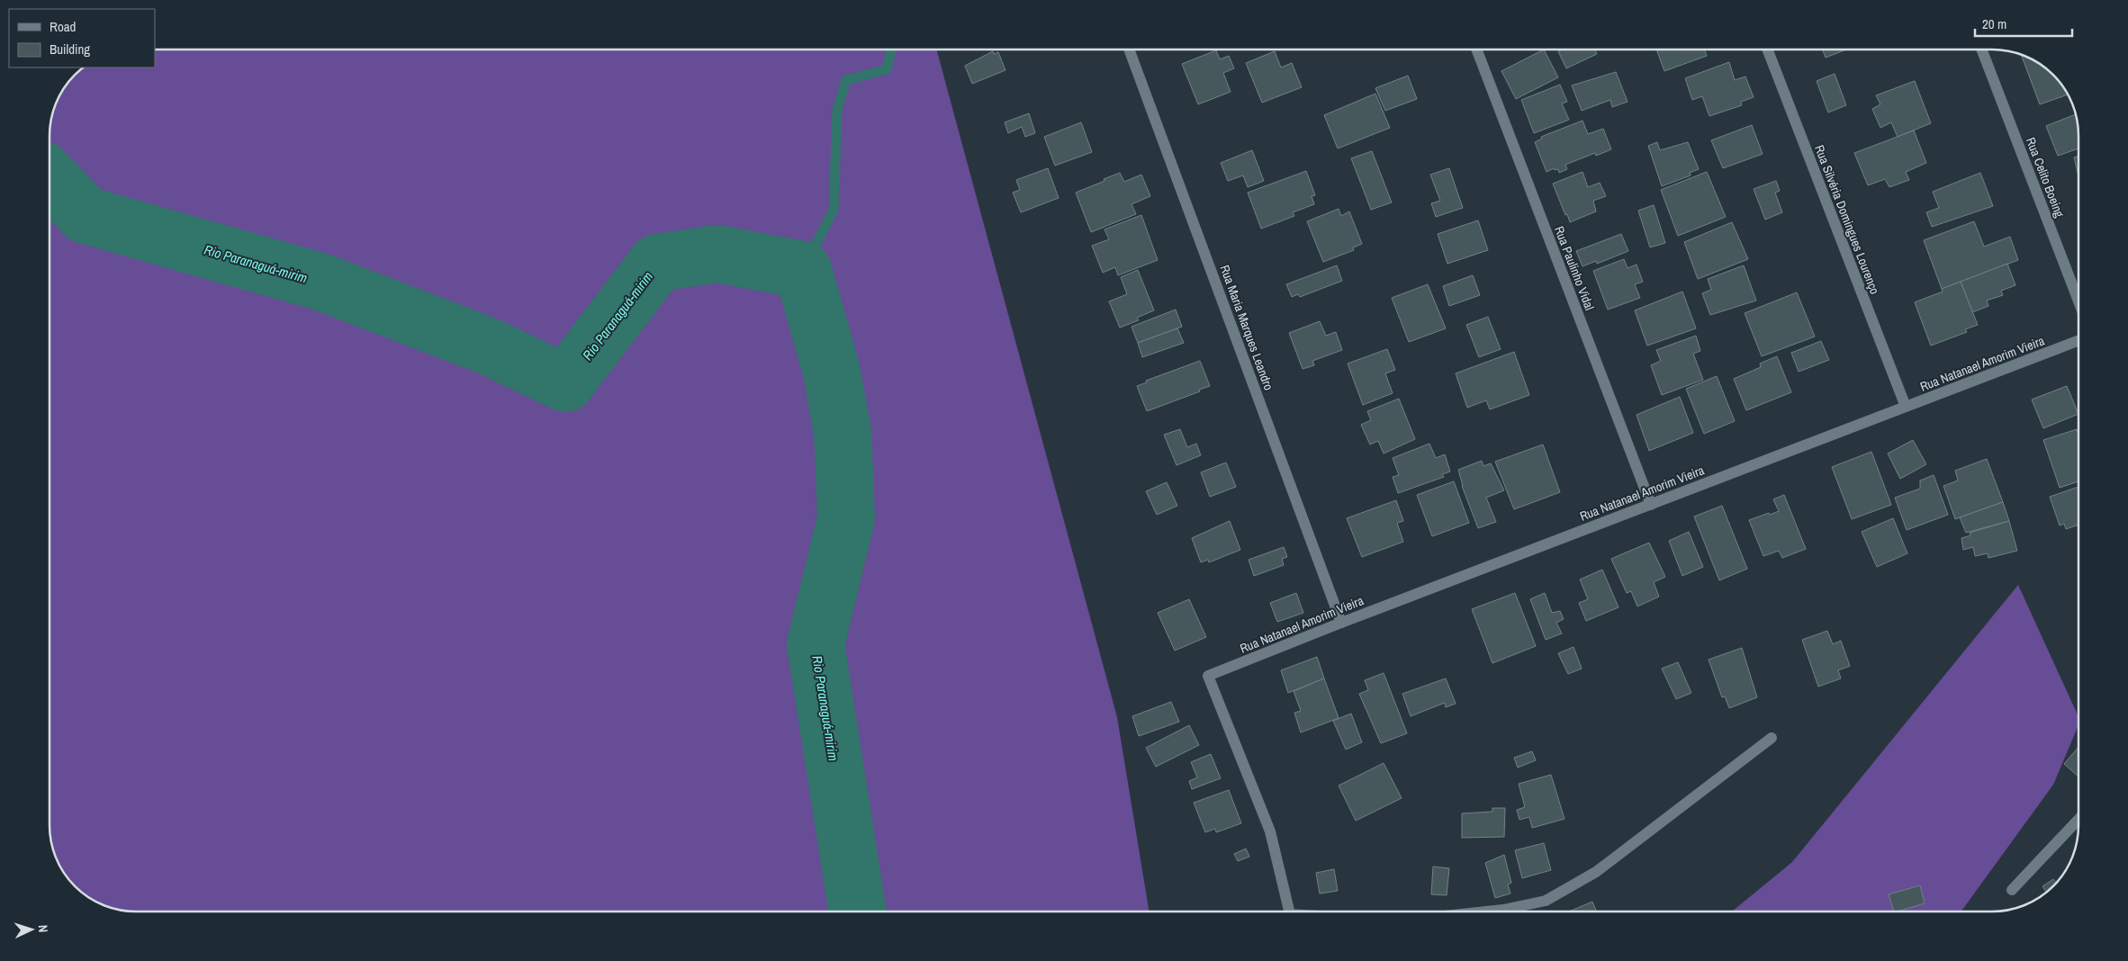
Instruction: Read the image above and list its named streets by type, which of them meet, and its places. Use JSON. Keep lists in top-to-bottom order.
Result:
{
  "streets": {
    "street": [
      "Rua Celito Boeing",
      "Rua Silvéria Domingues Lourenço",
      "Rua Paulinho Vidal",
      "Rua Maria Marques Leandro",
      "Rua Natanael Amorim Vieira"
    ]
  },
  "crossings": [
    ["Rua Silvéria Domingues Lourenço", "Rua Natanael Amorim Vieira"],
    ["Rua Paulinho Vidal", "Rua Natanael Amorim Vieira"],
    ["Rua Maria Marques Leandro", "Rua Natanael Amorim Vieira"]
  ],
  "water": ["Rio Paranaguá-mirim"],
  "legend": ["Road", "Building"],
  "scale_bar": "20 m",
  "north": "right"
}
